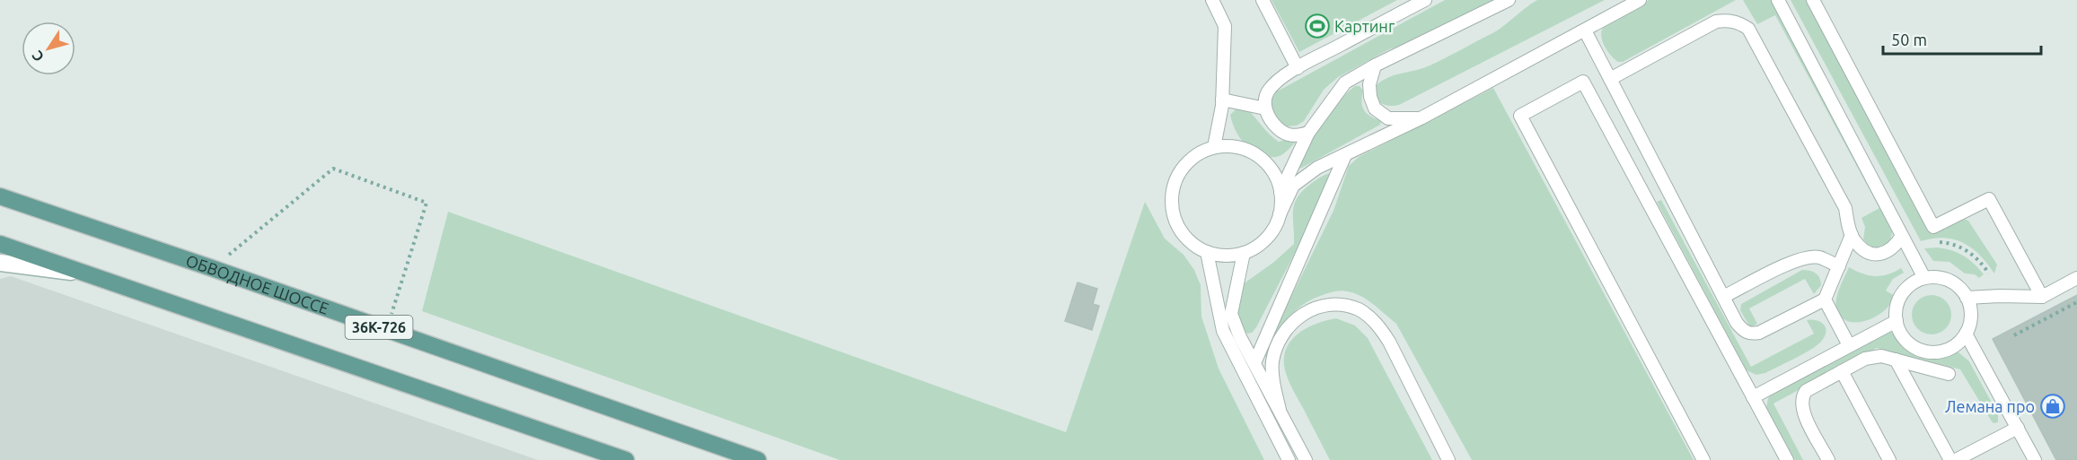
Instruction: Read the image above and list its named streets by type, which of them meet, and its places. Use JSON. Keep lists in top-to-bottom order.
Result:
{
  "streets": {
    "main road": ["ОБВОДНОЕ ШОССЕ", "36К-726"]
  },
  "places": {
    "sports": ["Картинг"],
    "shop": ["Лемана про"]
  },
  "scale_bar": "50 m",
  "north": "bottom left"
}
